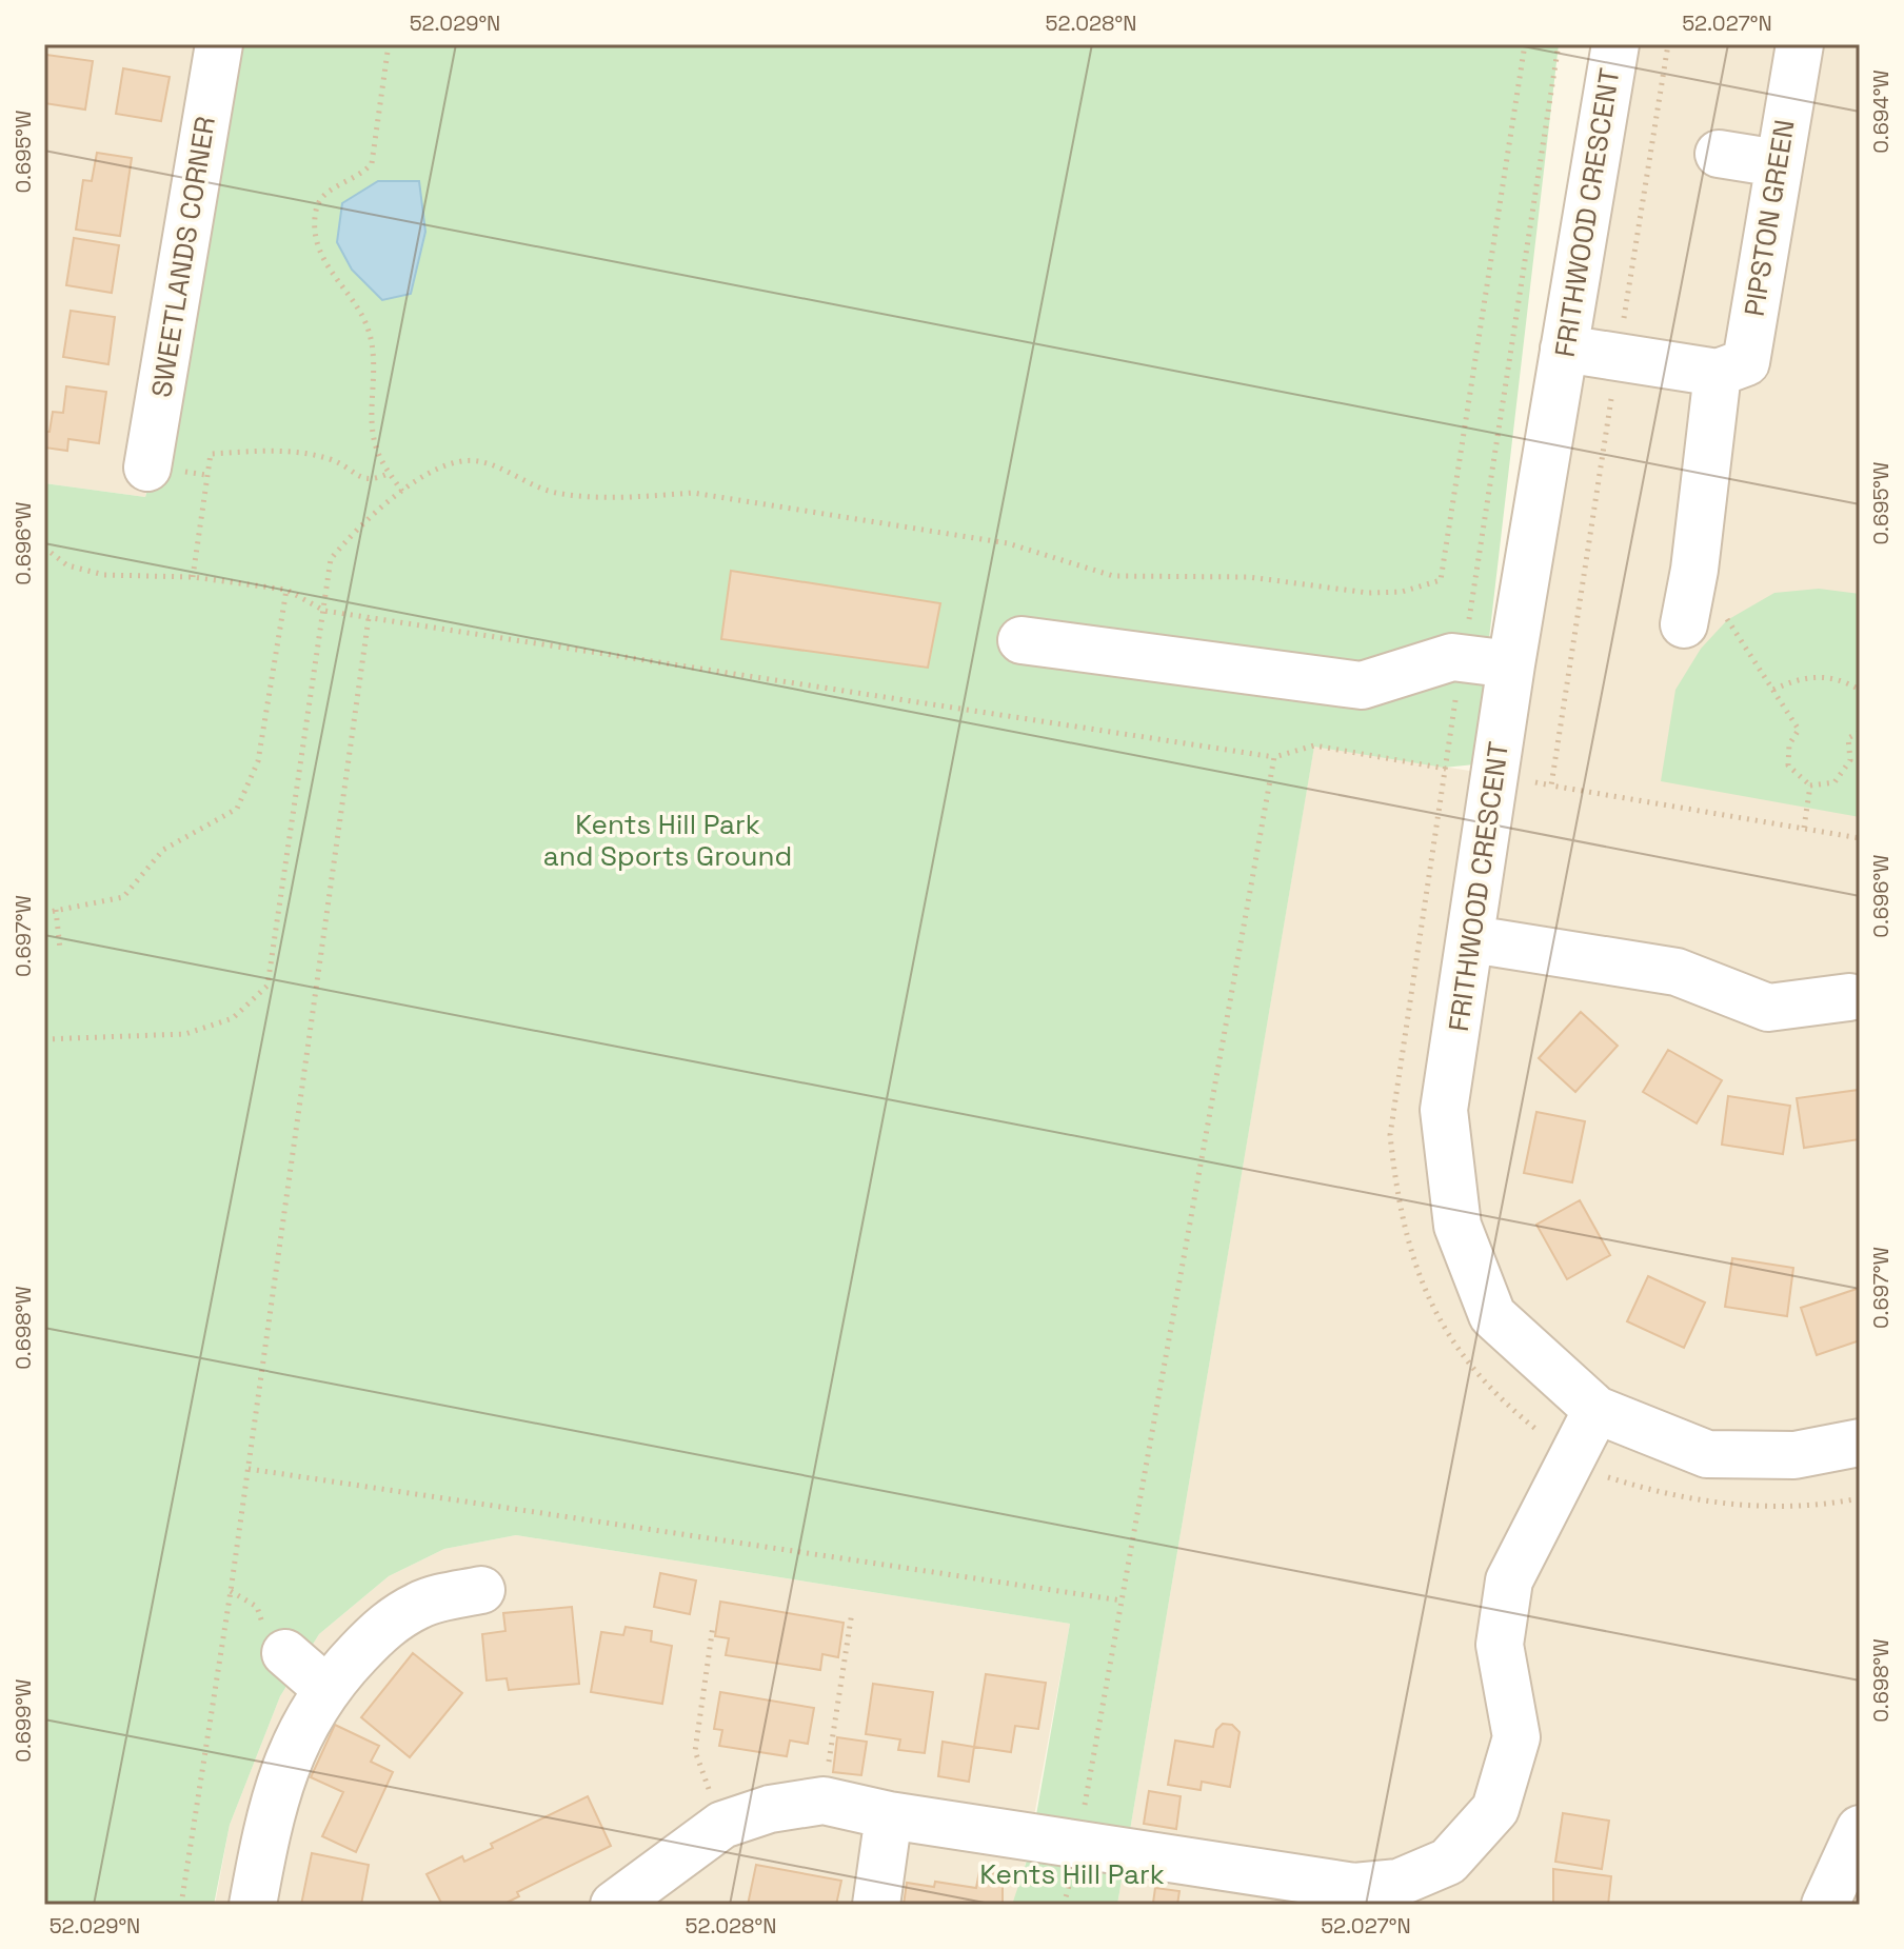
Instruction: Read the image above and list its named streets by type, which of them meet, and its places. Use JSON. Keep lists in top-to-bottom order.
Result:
{
  "streets": {
    "street": ["FRITHWOOD CRESCENT", "PIPSTON GREEN", "SWEETLANDS CORNER"]
  },
  "parks": ["Kents Hill Park and Sports Ground", "Kents Hill Park"],
  "coordinates": [
    "52.029°N",
    "52.028°N",
    "52.027°N",
    "0.694°W",
    "0.695°W",
    "0.696°W",
    "0.697°W",
    "0.698°W",
    "0.699°W"
  ]
}
